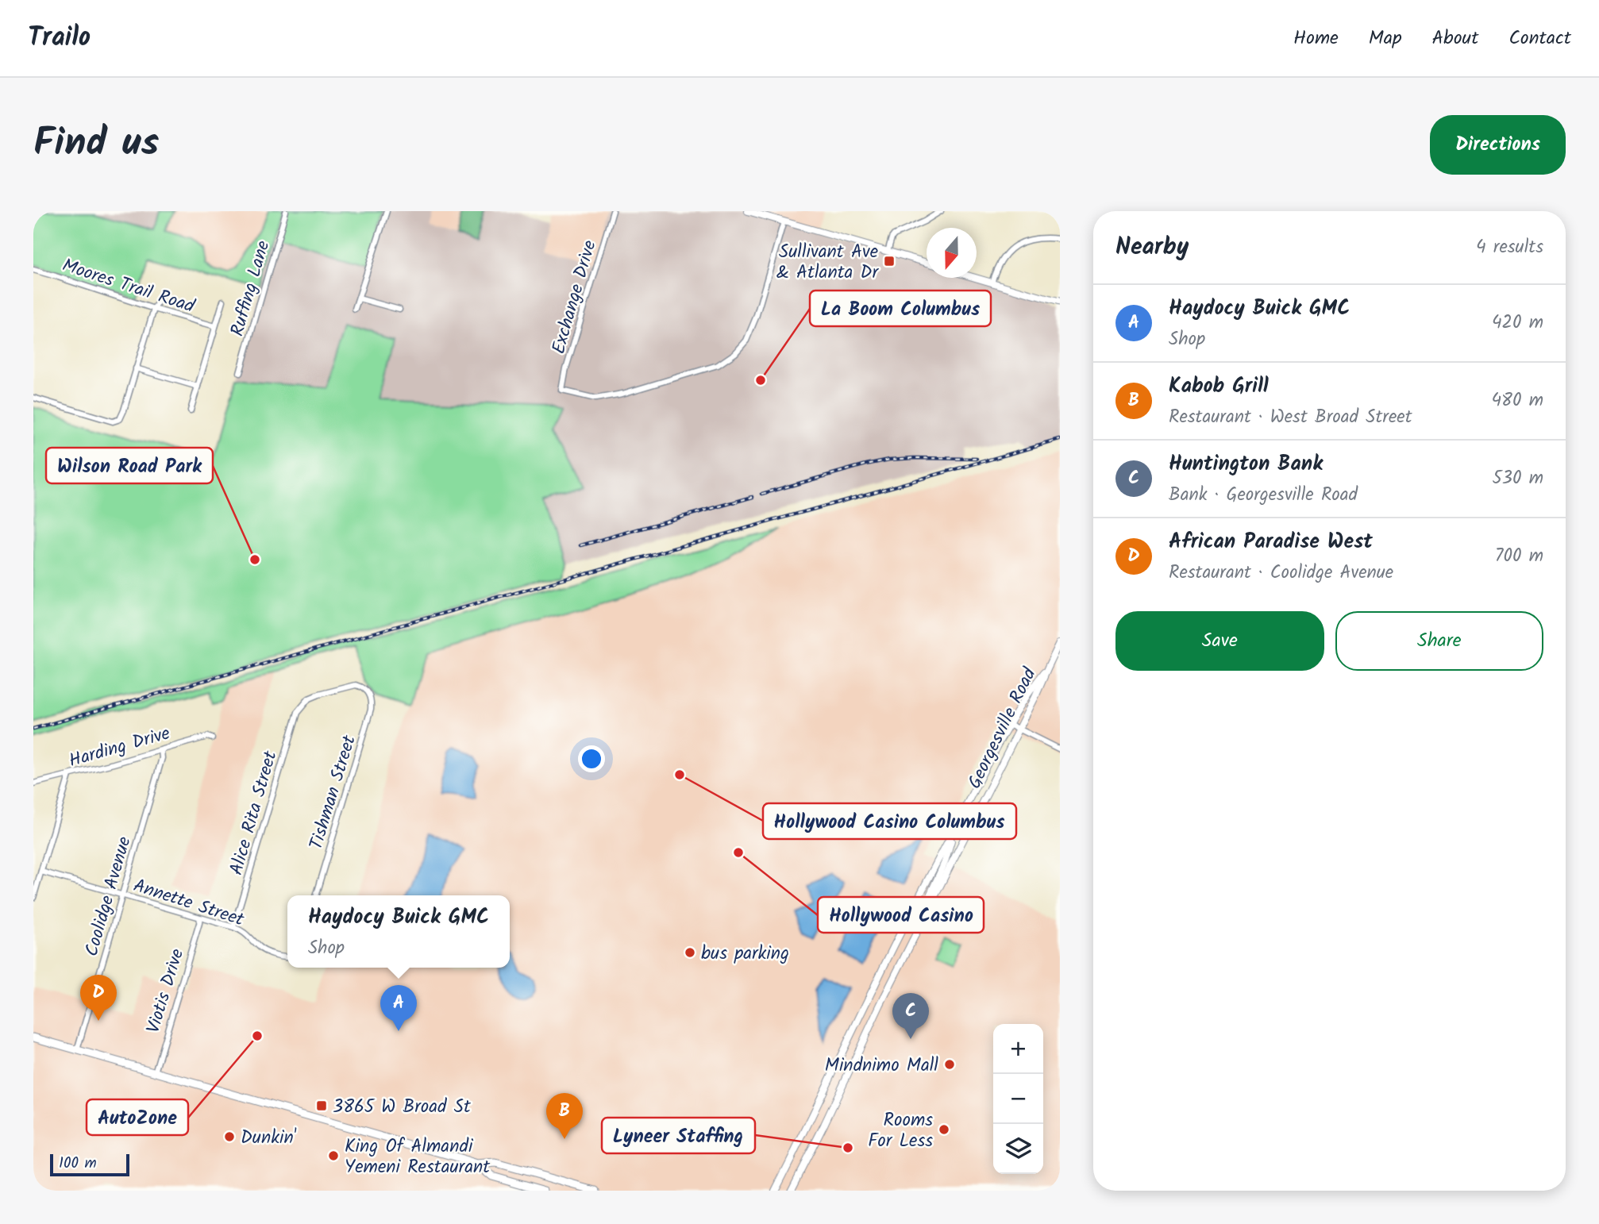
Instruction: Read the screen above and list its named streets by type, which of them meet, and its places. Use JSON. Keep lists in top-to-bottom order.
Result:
{
  "streets": {
    "main road": ["Georgesville Road"],
    "street": [
      "Moores Trail Road",
      "Ruffing Lane",
      "Exchange Drive",
      "Harding Drive",
      "Tishman Street",
      "Alice Rita Street",
      "Coolidge Avenue",
      "Annette Street",
      "Viotis Drive"
    ]
  },
  "crossings": [
    ["Harding Drive", "Coolidge Avenue"],
    ["Tishman Street", "Alice Rita Street"],
    ["Alice Rita Street", "Annette Street"],
    ["Coolidge Avenue", "Annette Street"],
    ["Annette Street", "Viotis Drive"]
  ],
  "places": {
    "transit": ["Sullivant Ave & Atlanta Dr", "3865 W Broad St"],
    "other": [
      "La Boom Columbus",
      "Wilson Road Park",
      "Hollywood Casino Columbus",
      "Hollywood Casino",
      "bus parking",
      "AutoZone",
      "Mindnimo Mall",
      "Rooms For Less",
      "Dunkin'",
      "Lyneer Staffing",
      "King Of Almandi Yemeni Restaurant"
    ]
  },
  "scale_bar": "100 m",
  "north": "bottom",
  "page": {
    "header": "Trailo",
    "nav": [
      "Home",
      "Map",
      "About",
      "Contact"
    ],
    "title": "Find us",
    "buttons": [
      "Directions",
      ["Save", "Share"]
    ],
    "heading": ["Nearby", "4 results"],
    "list": [
      {
        "mark": "A",
        "name": "Haydocy Buick GMC",
        "note": "Shop",
        "value": "420 m"
      },
      {
        "mark": "B",
        "name": "Kabob Grill",
        "note": "Restaurant · West Broad Street",
        "value": "480 m"
      },
      {
        "mark": "C",
        "name": "Huntington Bank",
        "note": "Bank · Georgesville Road",
        "value": "530 m"
      },
      {
        "mark": "D",
        "name": "African Paradise West",
        "note": "Restaurant · Coolidge Avenue",
        "value": "700 m"
      }
    ],
    "popup": ["Haydocy Buick GMC", "Shop"],
    "pins": [
      "D",
      "A",
      "C",
      "B"
    ],
    "map_buttons": ["+", "−"],
    "scale": "100 m"
  }
}
